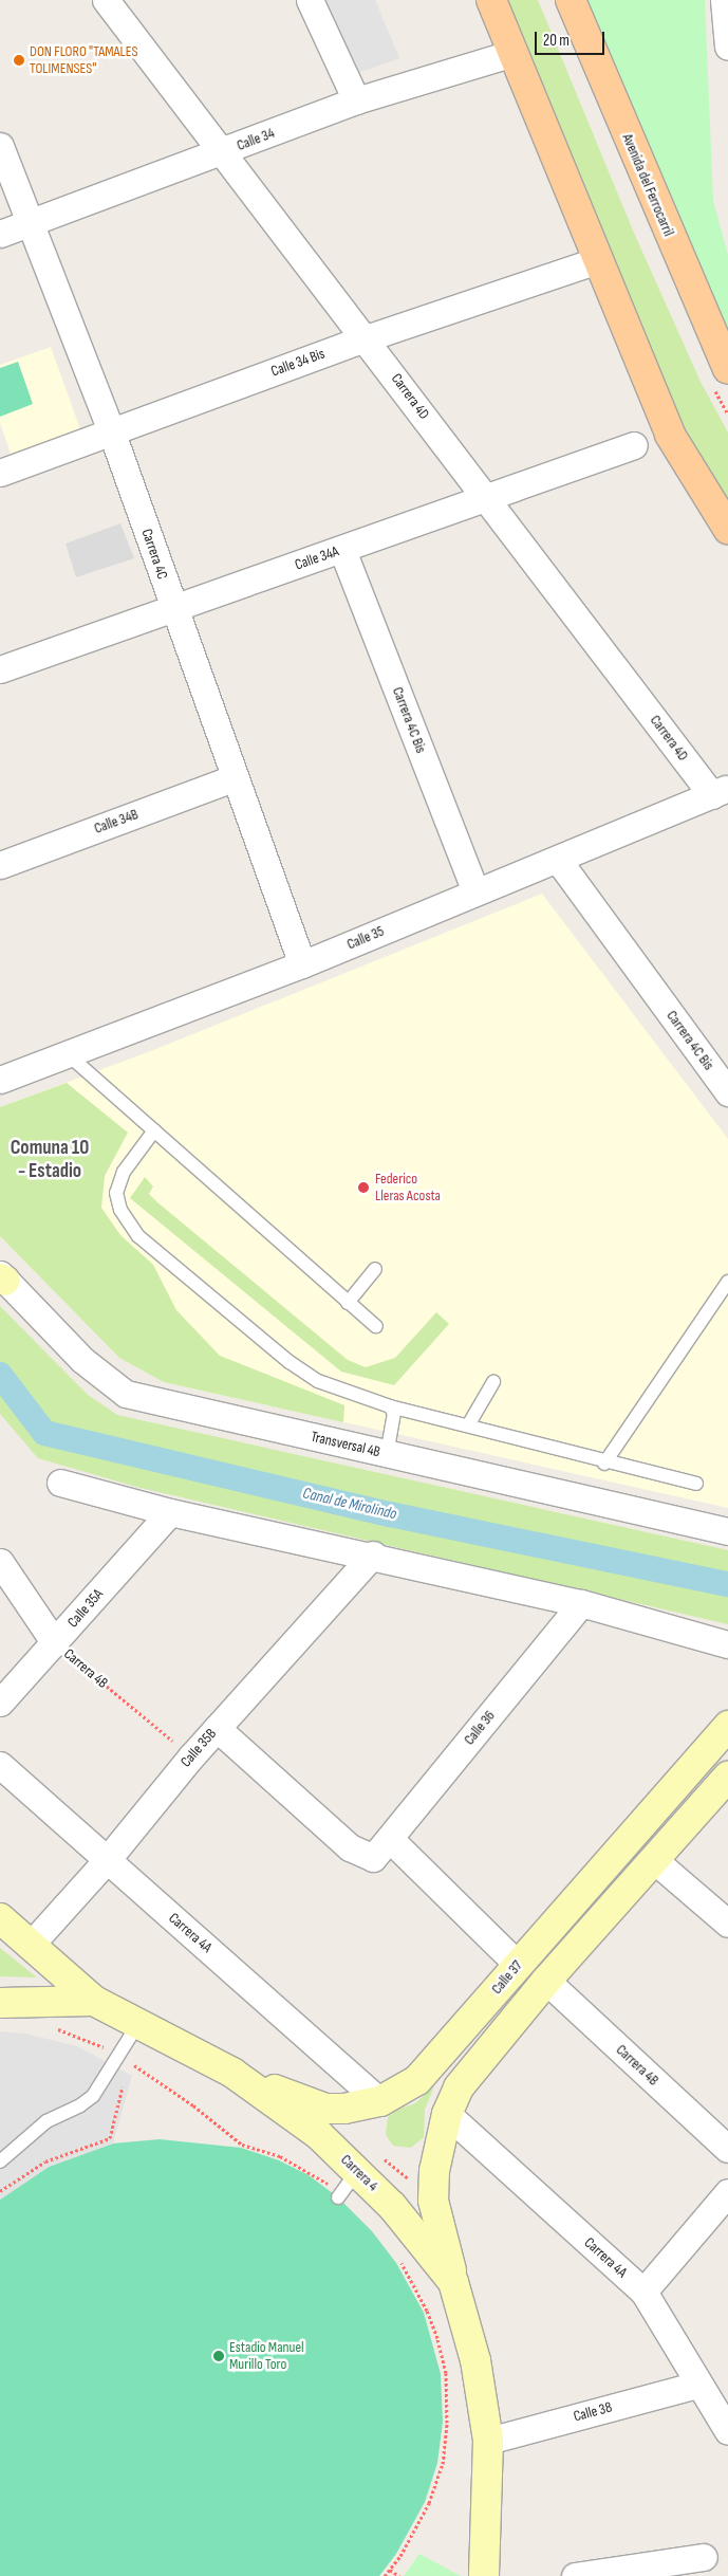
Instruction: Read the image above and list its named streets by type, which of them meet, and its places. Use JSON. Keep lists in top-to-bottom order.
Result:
{
  "streets": {
    "main road": ["Avenida del Ferrocarril", "Calle 37", "Carrera 4"],
    "street": [
      "Calle 34",
      "Calle 34 Bis",
      "Carrera 4D",
      "Carrera 4C",
      "Calle 34A",
      "Carrera 4C Bis",
      "Calle 34B",
      "Calle 35",
      "Transversal 4B",
      "Calle 35A",
      "Carrera 4B",
      "Calle 36",
      "Calle 35B",
      "Carrera 4A",
      "Calle 38"
    ]
  },
  "crossings": [
    ["Calle 34", "Carrera 4D"],
    ["Calle 34", "Carrera 4C"],
    ["Calle 34 Bis", "Carrera 4D"],
    ["Calle 34 Bis", "Carrera 4C"],
    ["Carrera 4D", "Calle 34A"],
    ["Carrera 4D", "Calle 35"],
    ["Carrera 4C", "Calle 34A"],
    ["Carrera 4C", "Calle 34B"],
    ["Carrera 4C", "Calle 35"],
    ["Calle 34A", "Carrera 4C Bis"],
    ["Carrera 4C Bis", "Calle 35"],
    ["Calle 35A", "Carrera 4B"],
    ["Carrera 4B", "Calle 35B"],
    ["Calle 35B", "Carrera 4A"],
    ["Calle 35B", "Carrera 4"],
    ["Carrera 4A", "Calle 37"],
    ["Carrera 4A", "Calle 38"],
    ["Calle 37", "Carrera 4"],
    ["Carrera 4", "Calle 38"]
  ],
  "districts": ["Comuna 10 - Estadio"],
  "water": ["Canal de Mirolindo"],
  "places": ["DON FLORO \"TAMALES TOLIMENSES\"", "Federico Lleras Acosta", "Estadio Manuel Murillo Toro"],
  "scale_bar": "20 m"
}
